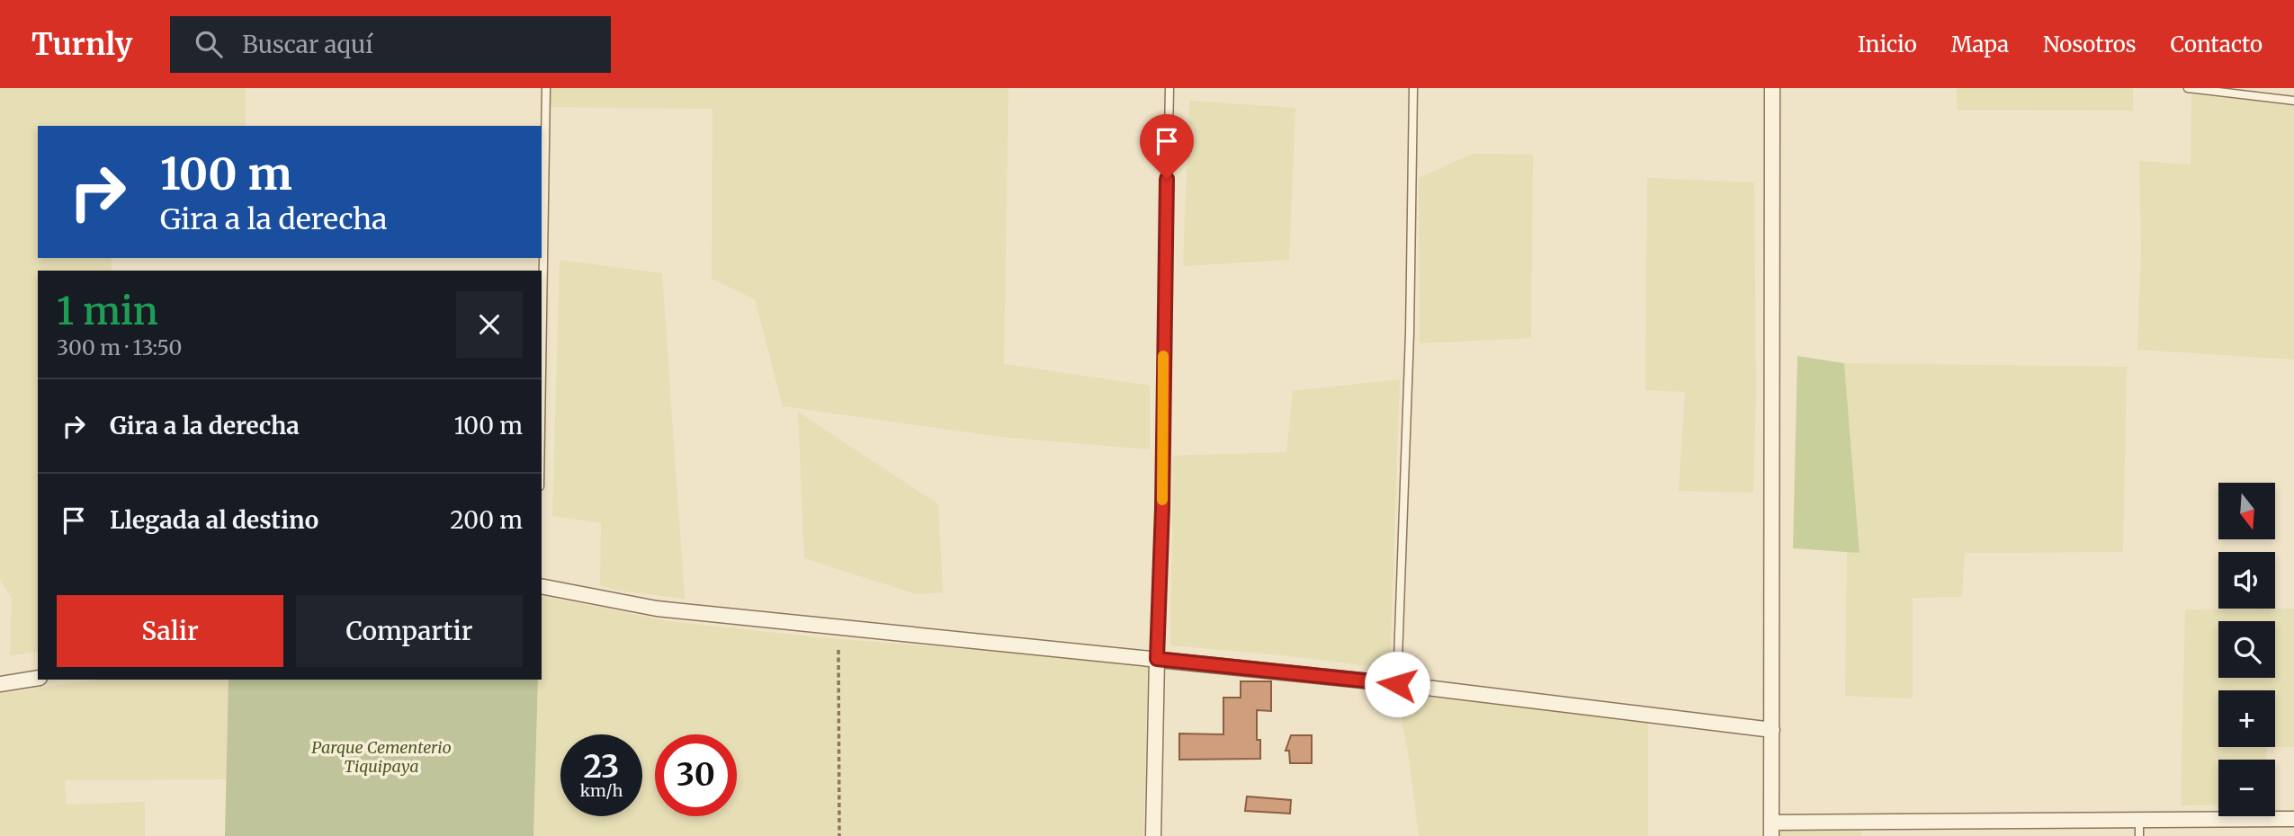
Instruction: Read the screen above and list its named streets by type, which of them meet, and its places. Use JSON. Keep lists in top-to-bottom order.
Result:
{
  "parks": ["Parque Cementerio Tiquipaya"],
  "north": "bottom",
  "page": {
    "header": "Turnly",
    "search": "Buscar aquí",
    "nav": [
      "Inicio",
      "Mapa",
      "Nosotros",
      "Contacto"
    ],
    "turn": ["100 m", "Gira a la derecha"],
    "heading": ["1 min", "300 m · 13:50"],
    "list": [
      {
        "name": "Gira a la derecha",
        "value": "100 m"
      },
      {
        "name": "Llegada al destino",
        "value": "200 m"
      }
    ],
    "map_buttons": ["+", "−"],
    "buttons": ["Salir", "Compartir"],
    "speed": "23 km/h",
    "limit": "30"
  }
}
